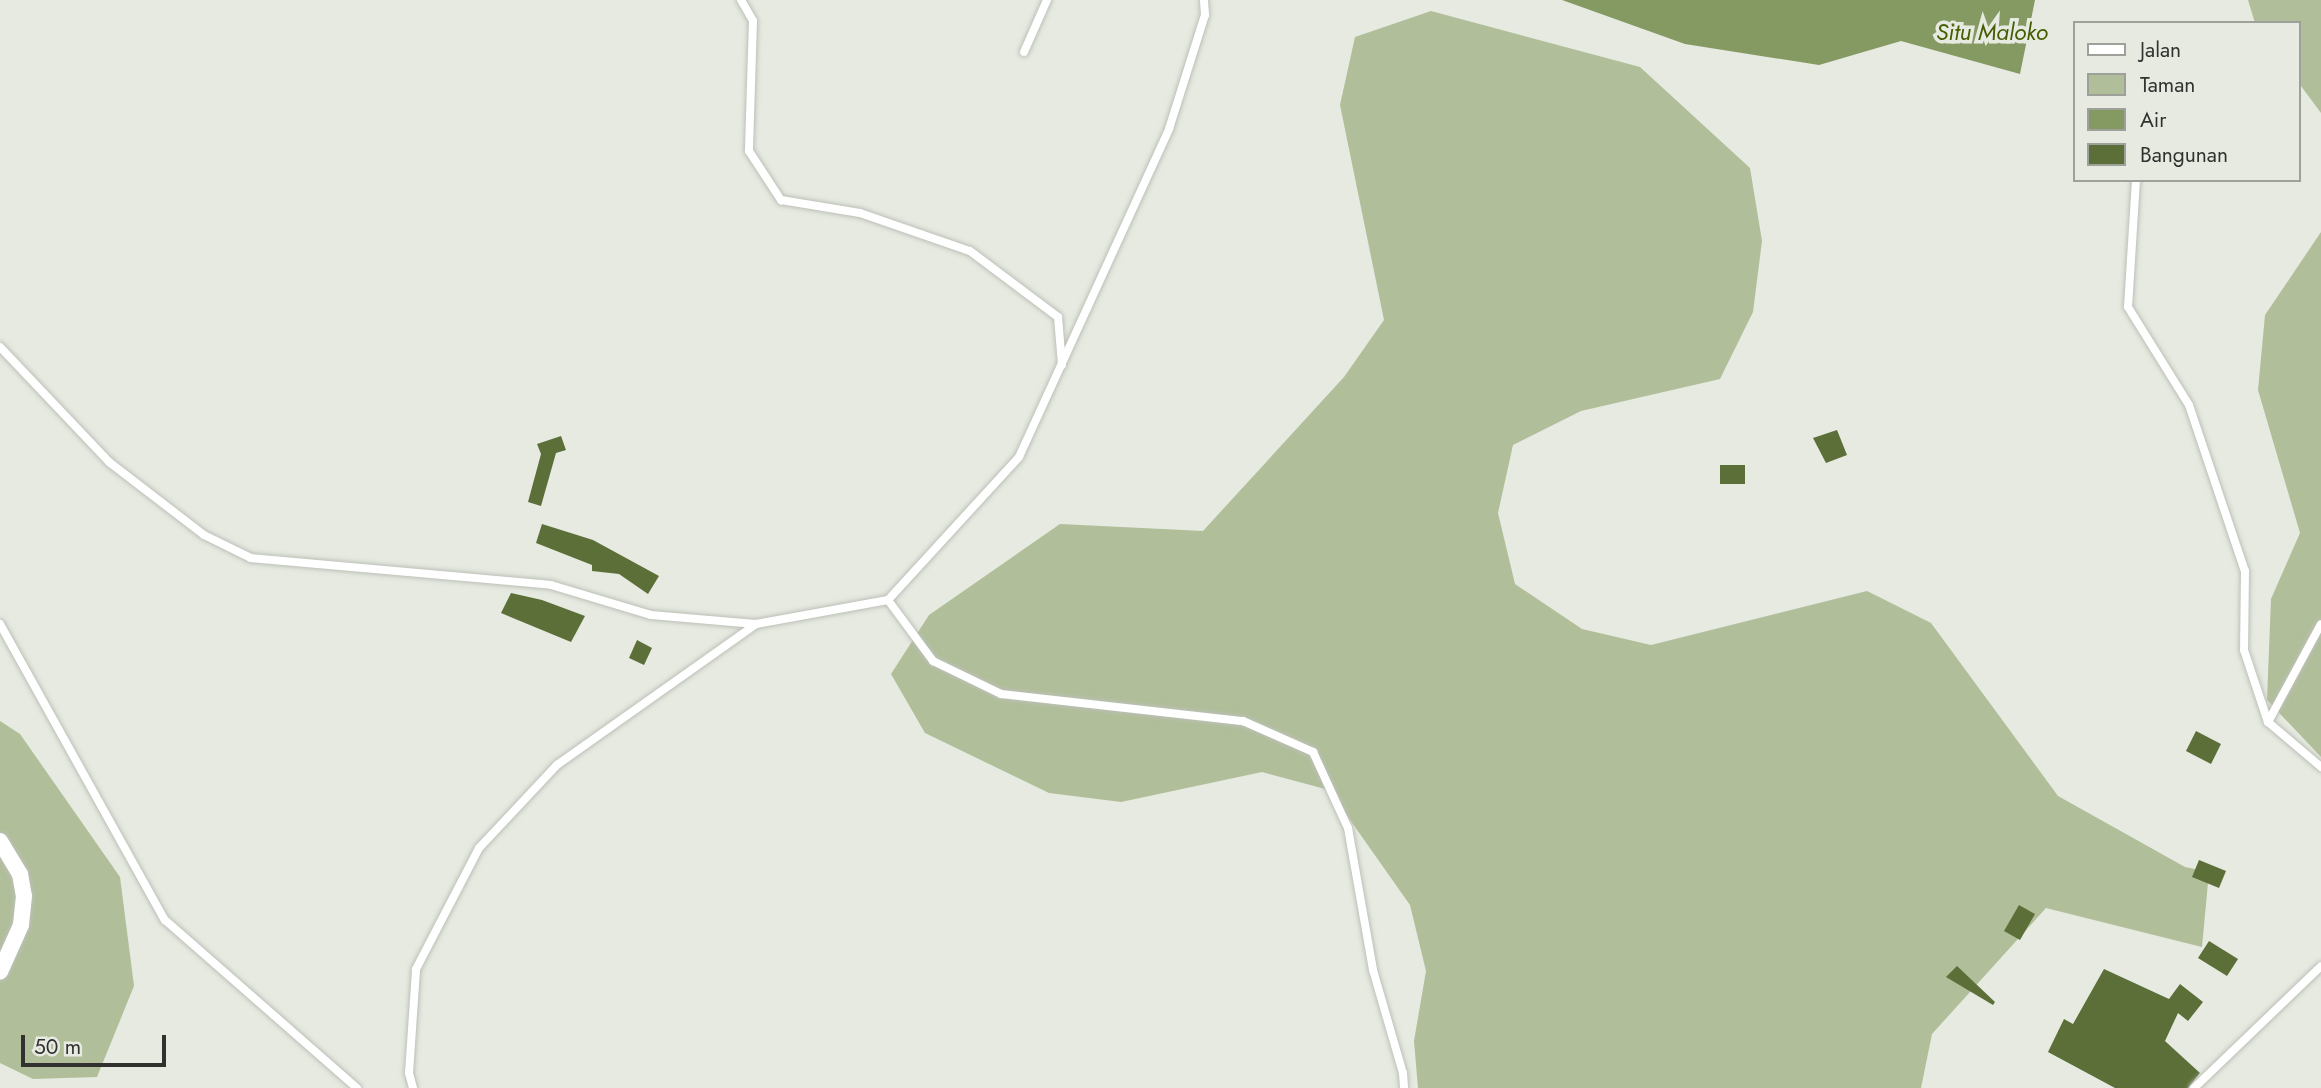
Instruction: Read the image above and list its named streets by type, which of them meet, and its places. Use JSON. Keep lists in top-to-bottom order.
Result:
{
  "water": ["Situ Maloko"],
  "legend": [
    "Jalan",
    "Taman",
    "Air",
    "Bangunan"
  ],
  "scale_bar": "50 m"
}
